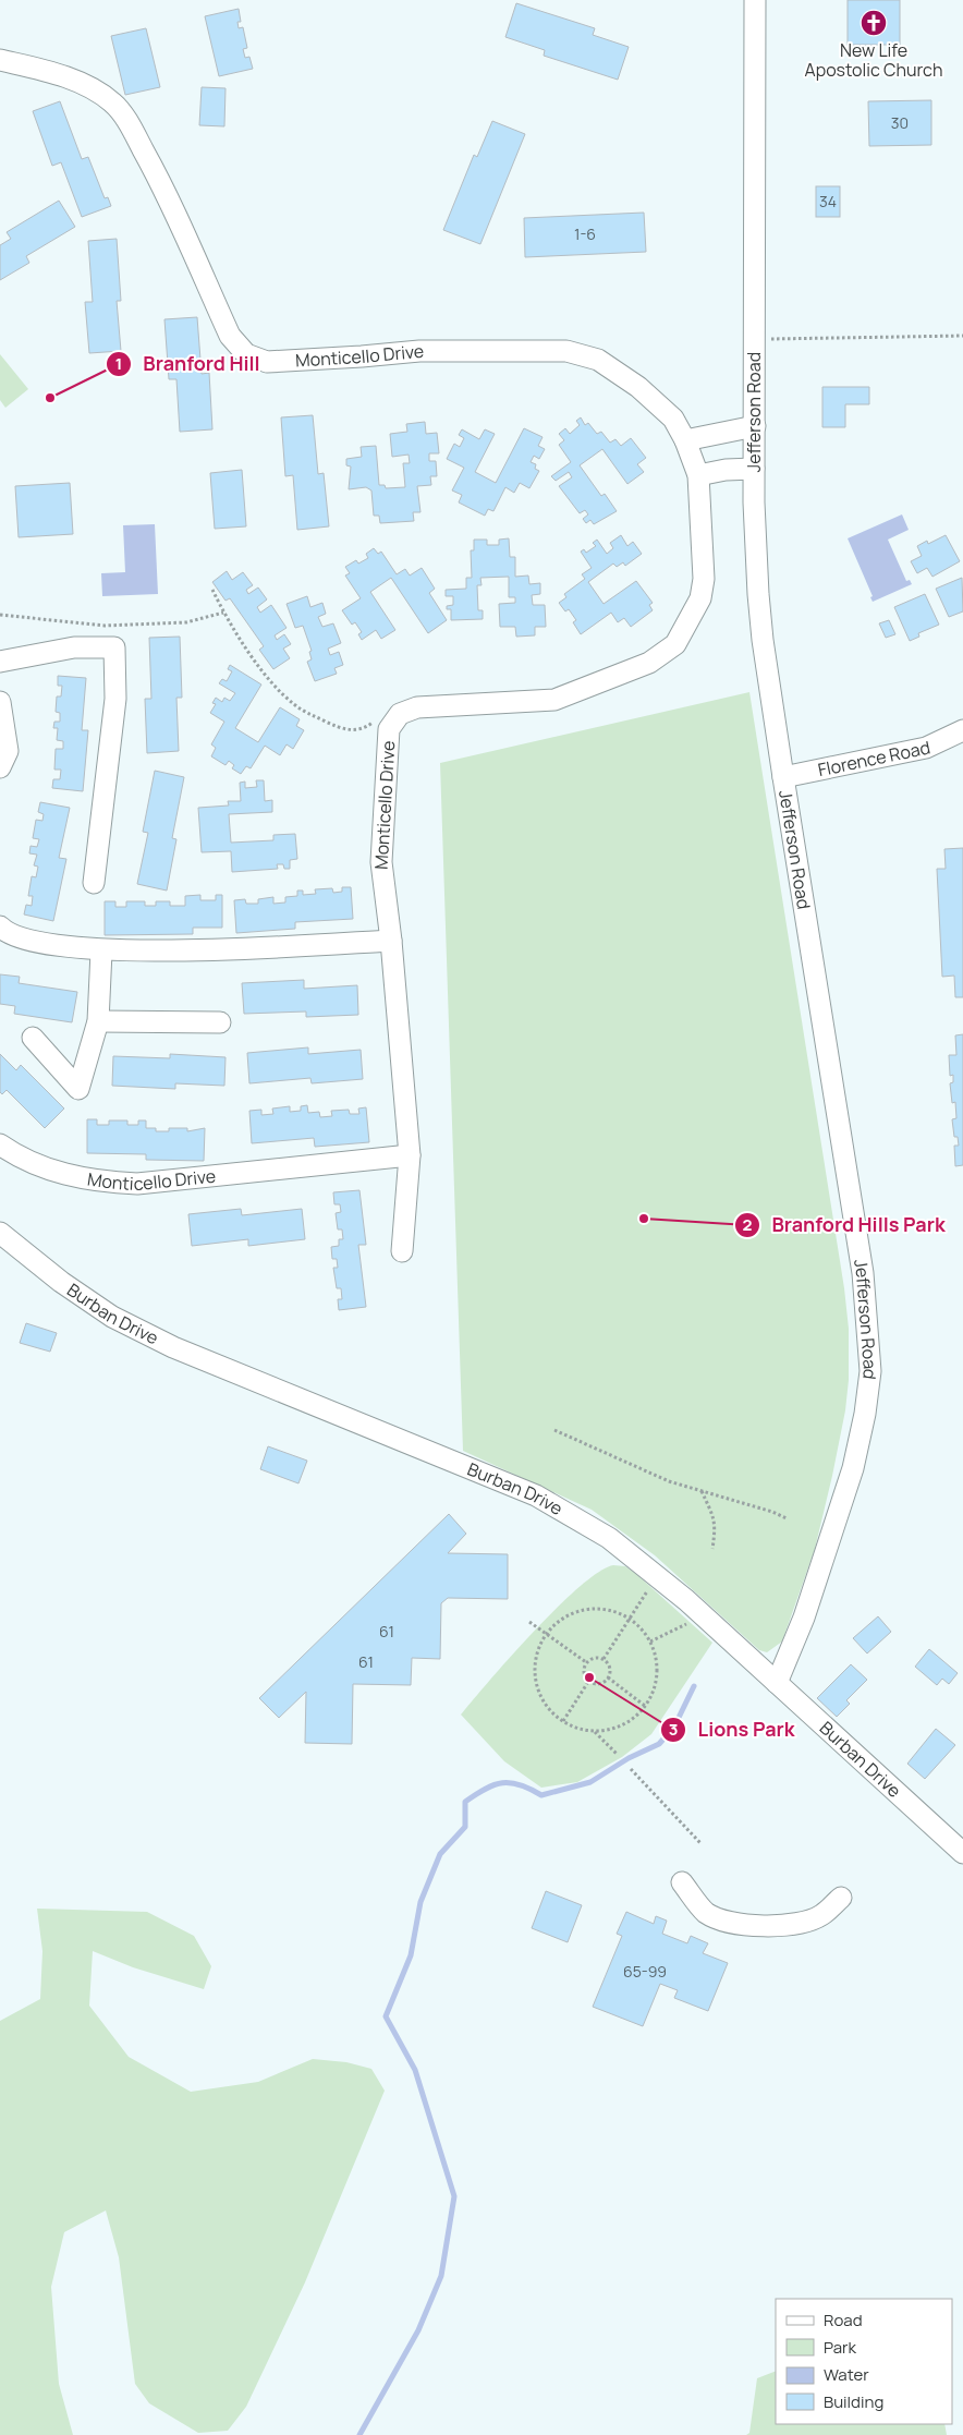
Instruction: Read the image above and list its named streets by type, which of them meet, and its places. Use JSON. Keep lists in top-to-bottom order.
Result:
{
  "streets": {
    "street": [
      "Monticello Drive",
      "Jefferson Road",
      "Florence Road",
      "Burban Drive"
    ]
  },
  "crossings": [
    ["Jefferson Road", "Florence Road"],
    ["Jefferson Road", "Burban Drive"]
  ],
  "places": {
    "church": ["New Life Apostolic Church"],
    "other": ["Branford Hill", "Branford Hills Park", "Lions Park"]
  },
  "house_numbers": [
    "30",
    "34",
    "1-6",
    "61",
    "61",
    "65-99"
  ],
  "legend": [
    "Road",
    "Park",
    "Water",
    "Building"
  ]
}
